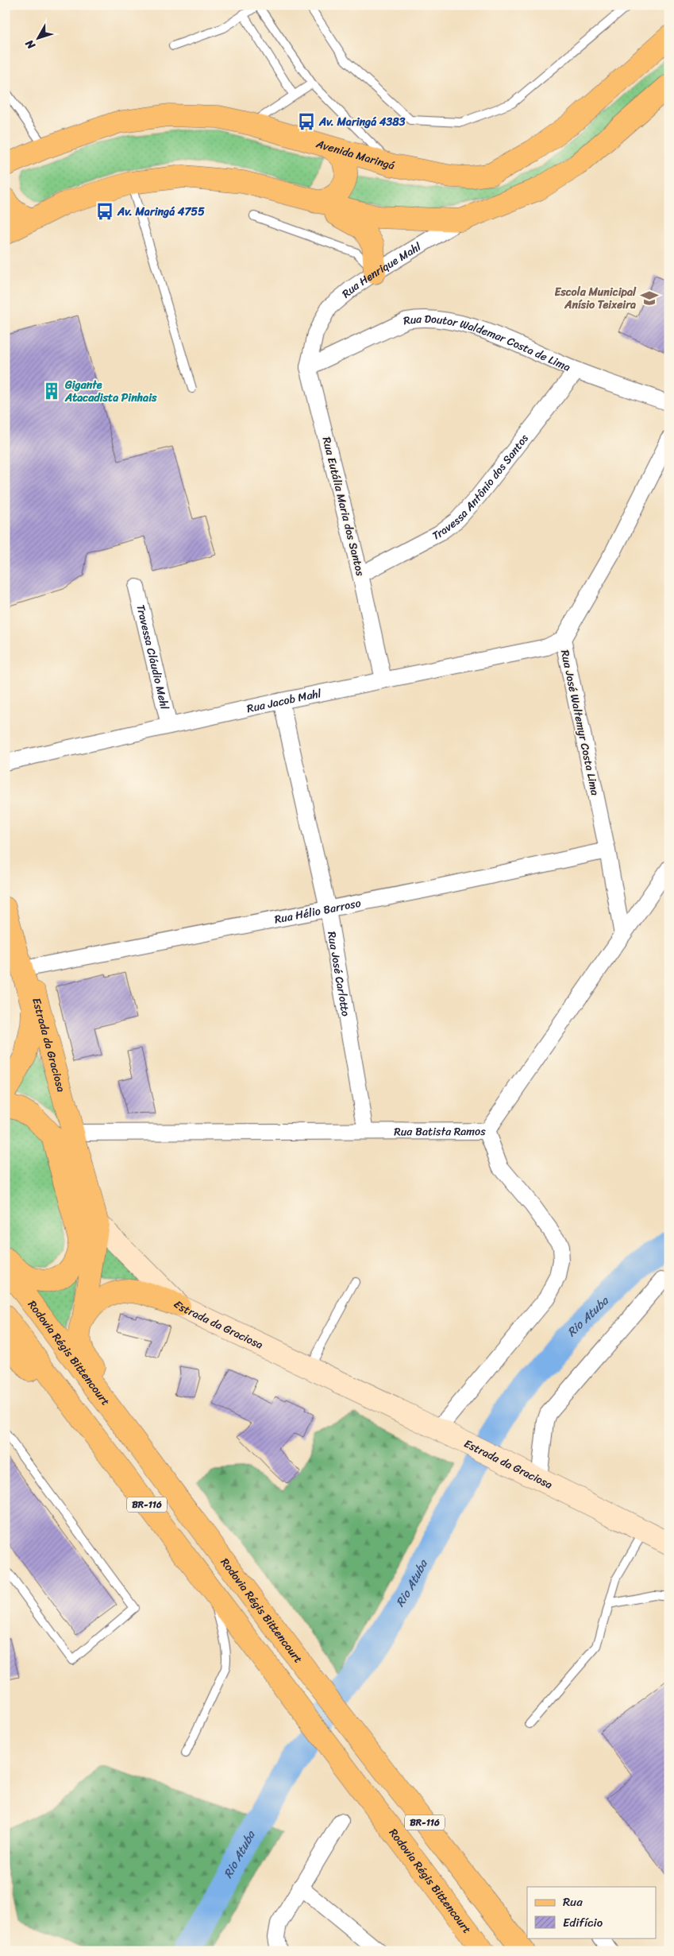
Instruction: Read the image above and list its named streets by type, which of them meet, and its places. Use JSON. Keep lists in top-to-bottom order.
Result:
{
  "streets": {
    "main road": [
      "Avenida Maringá",
      "Estrada da Graciosa",
      "Rodovia Régis Bittencourt",
      "BR-116"
    ],
    "street": [
      "Rua Henrique Mahl",
      "Rua Doutor Waldemar Costa de Lima",
      "Travessa Antônio dos Santos",
      "Rua Eutália Maria dos Santos",
      "Travessa Cláudio Mehl",
      "Rua Jacob Mahl",
      "Rua José Waltemyr Costa Lima",
      "Rua Hélio Barroso",
      "Rua José Carlotto",
      "Rua Batista Ramos"
    ]
  },
  "crossings": [
    ["Rua Henrique Mahl", "Rua Eutália Maria dos Santos"],
    ["Rua Doutor Waldemar Costa de Lima", "Travessa Antônio dos Santos"],
    ["Rua Doutor Waldemar Costa de Lima", "Rua Eutália Maria dos Santos"],
    ["Travessa Antônio dos Santos", "Rua Eutália Maria dos Santos"],
    ["Rua Eutália Maria dos Santos", "Rua Jacob Mahl"],
    ["Travessa Cláudio Mehl", "Rua Jacob Mahl"],
    ["Rua Jacob Mahl", "Rua José Waltemyr Costa Lima"],
    ["Rua Jacob Mahl", "Rua José Carlotto"],
    ["Rua José Waltemyr Costa Lima", "Rua Hélio Barroso"],
    ["Rua José Waltemyr Costa Lima", "Rua Batista Ramos"],
    ["Rua Hélio Barroso", "Rua José Carlotto"],
    ["Rua Hélio Barroso", "Estrada da Graciosa"],
    ["Rua José Carlotto", "Rua Batista Ramos"],
    ["Estrada da Graciosa", "Rua Batista Ramos"]
  ],
  "water": ["Rio Atuba"],
  "places": {
    "bus stop": ["Av. Maringá 4383", "Av. Maringá 4755"],
    "school or university": ["Escola Municipal Anísio Teixeira"],
    "building": ["Gigante Atacadista Pinhais"]
  },
  "legend": ["Rua", "Edifício"],
  "north": "bottom left"
}
